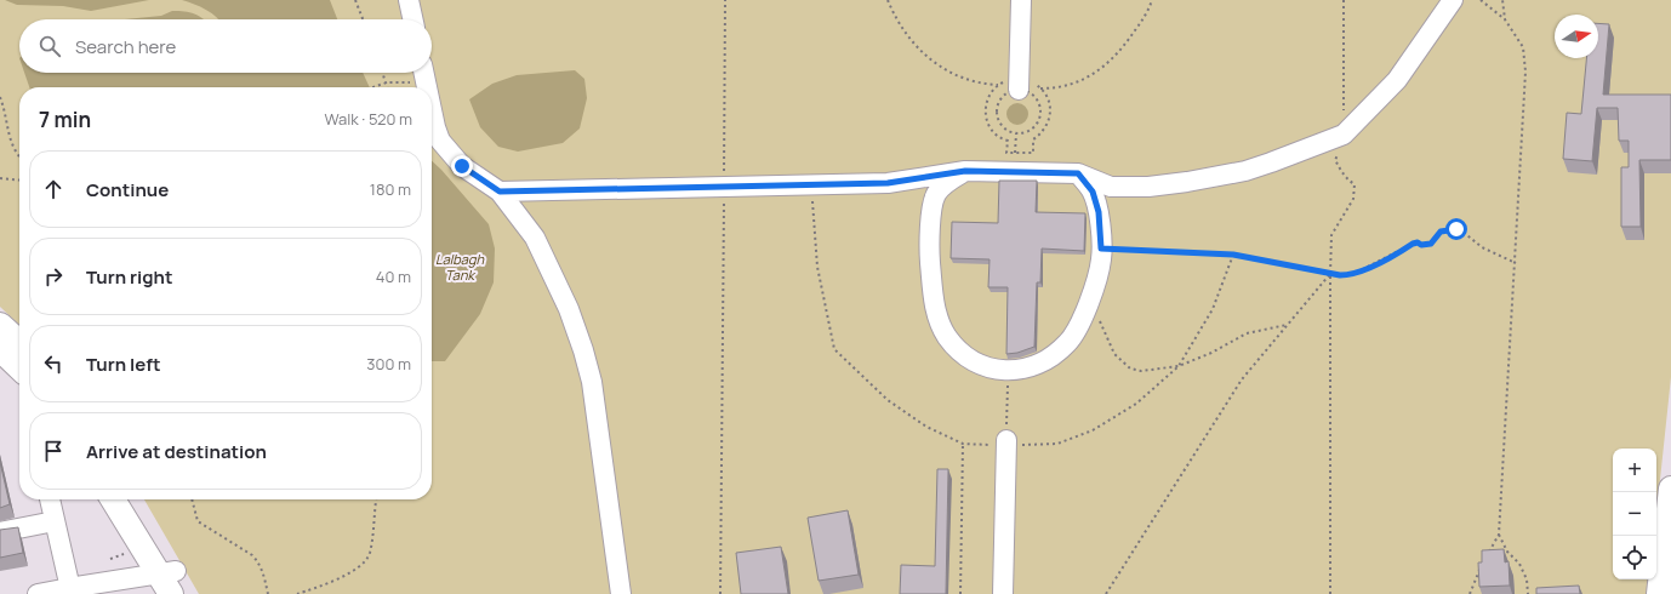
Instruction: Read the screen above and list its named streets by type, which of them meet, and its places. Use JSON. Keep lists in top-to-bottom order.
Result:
{
  "water": ["Lalbagh Tank"],
  "north": "right",
  "page": {
    "search": "Search here",
    "heading": ["7 min", "Walk · 520 m"],
    "list": [
      ["Continue", "180 m"],
      ["Turn right", "40 m"],
      ["Turn left", "300 m"],
      "Arrive at destination"
    ],
    "map_buttons": ["+", "−"]
  }
}
